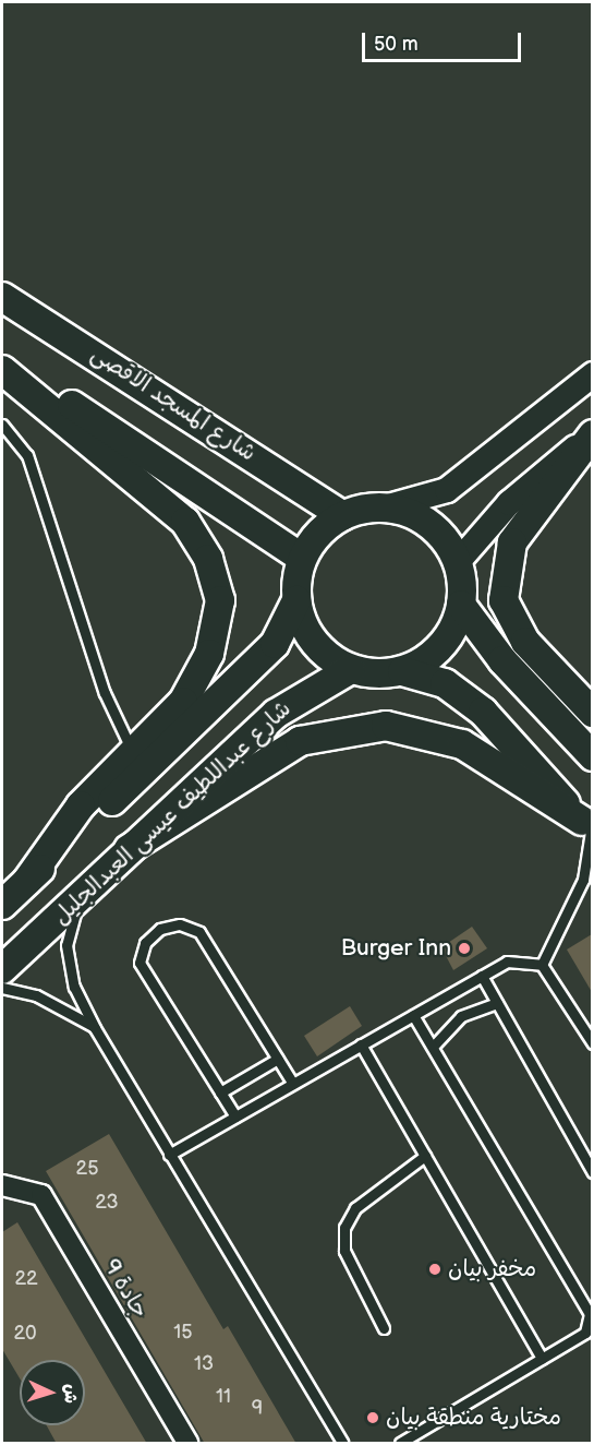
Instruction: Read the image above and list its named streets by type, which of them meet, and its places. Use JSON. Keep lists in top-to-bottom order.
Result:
{
  "streets": {
    "main road": ["شارع المسجد الاقصى", "شارع عبداللطيف عيسى العبدالجليل"],
    "street": ["جادة 9"]
  },
  "crossings": [
    ["شارع المسجد الاقصى", "شارع عبداللطيف عيسى العبدالجليل"]
  ],
  "places": ["Burger Inn", "مخفر بيان", "مختارية منطقة بيان"],
  "house_numbers": [
    "25",
    "23",
    "22",
    "15",
    "20",
    "13",
    "11",
    "9"
  ],
  "scale_bar": "50 m",
  "north": "right"
}
